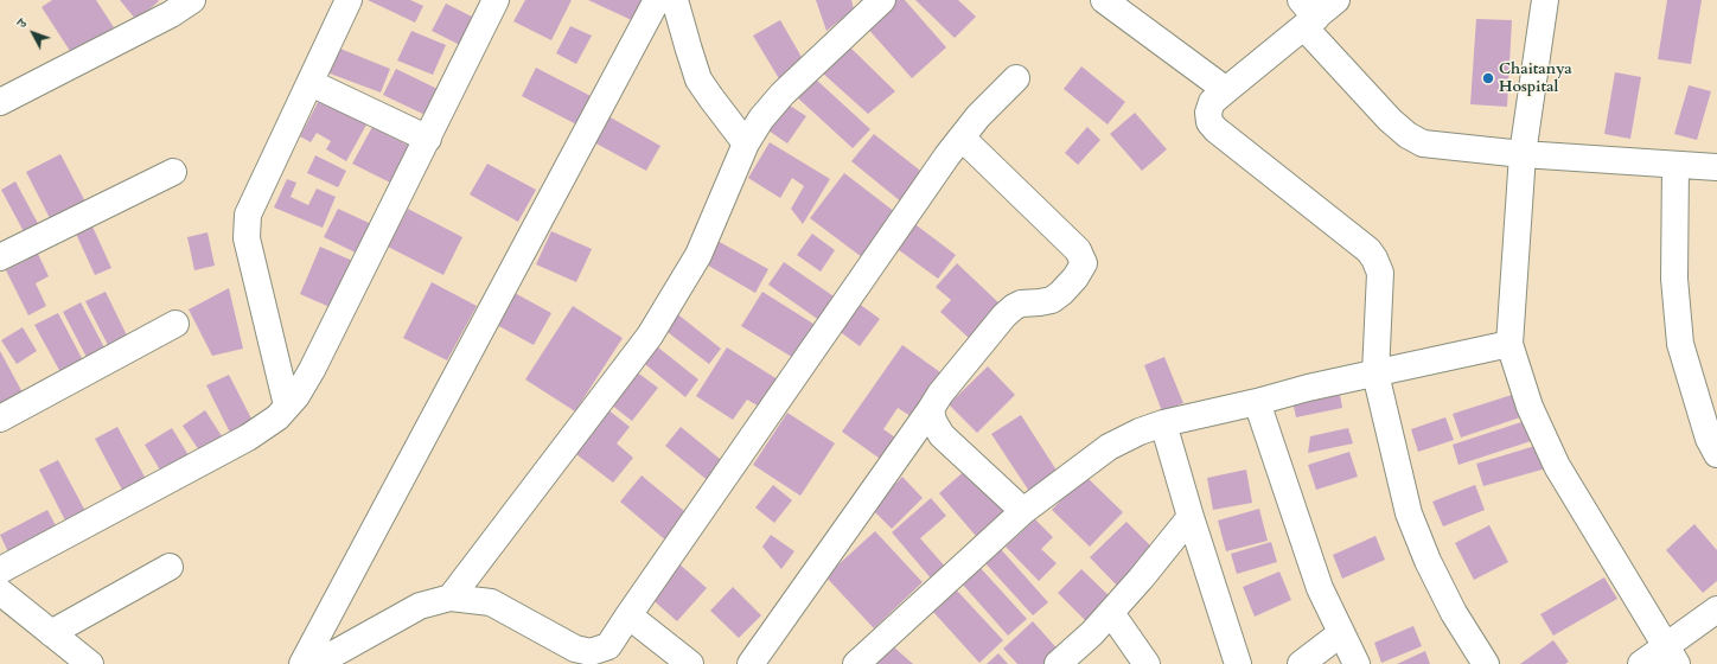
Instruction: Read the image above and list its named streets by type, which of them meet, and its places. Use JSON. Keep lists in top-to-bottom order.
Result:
{
  "places": ["Chaitanya Hospital"],
  "north": "top left"
}
